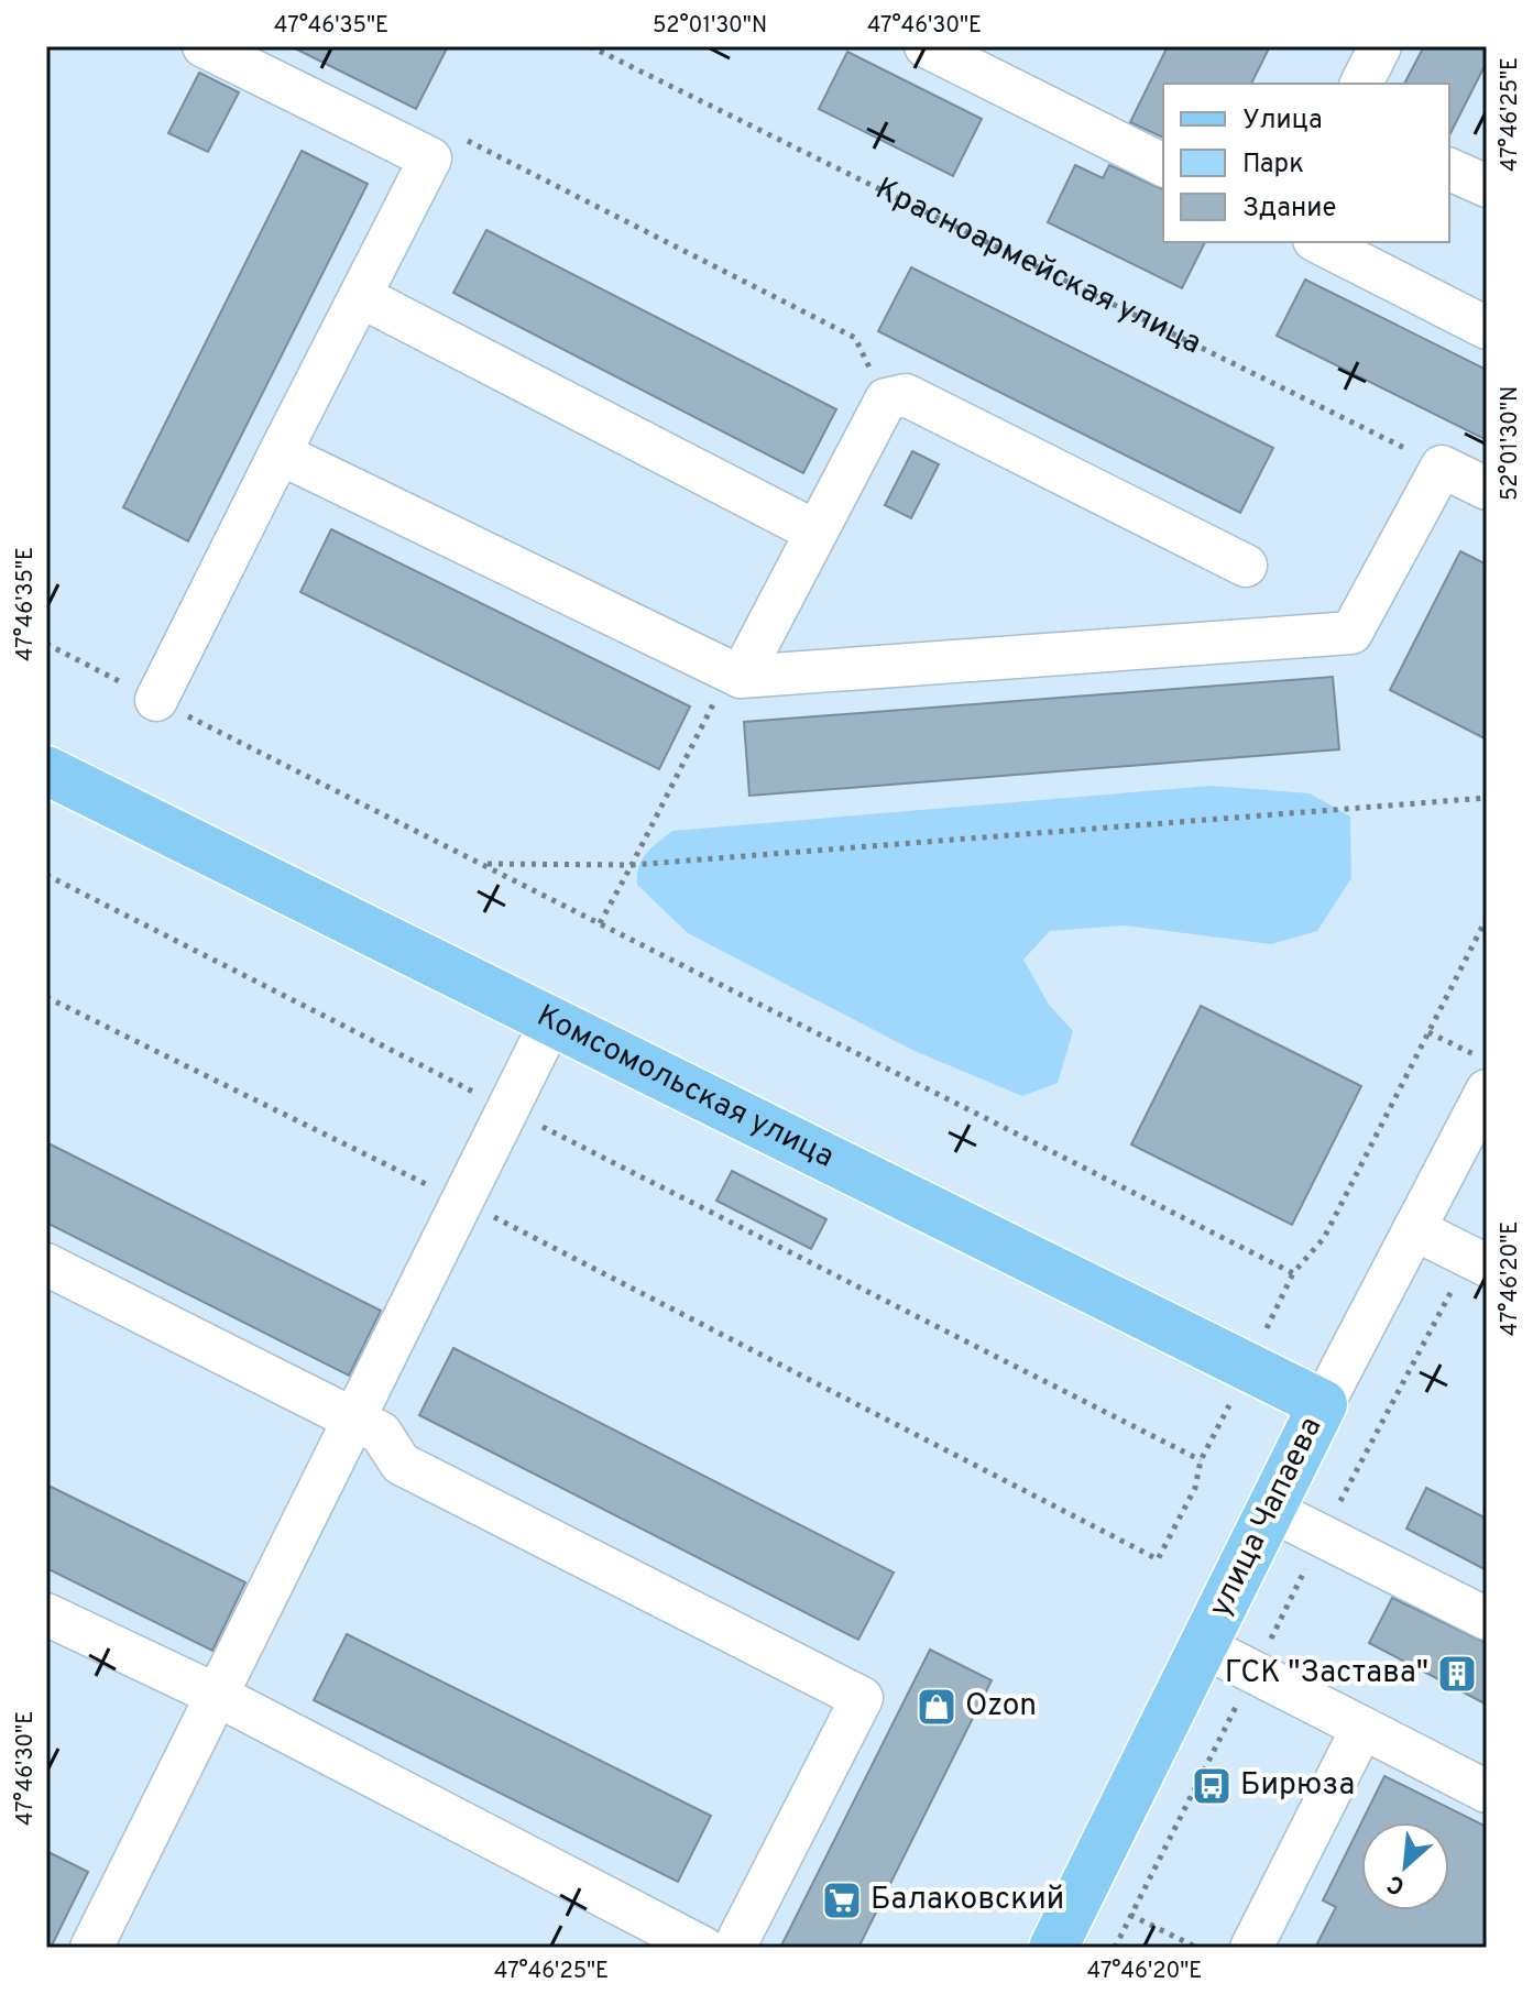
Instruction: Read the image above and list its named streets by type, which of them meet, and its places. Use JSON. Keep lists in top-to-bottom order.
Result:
{
  "streets": {
    "main road": ["Комсомольская улица", "улица Чапаева"],
    "path": ["Красноармейская улица"]
  },
  "crossings": [
    ["Комсомольская улица", "улица Чапаева"]
  ],
  "places": {
    "building": ["ГСК \"Застава\""],
    "shop": ["Ozon"],
    "bus stop": ["Бирюза"],
    "supermarket": ["Балаковский"]
  },
  "legend": ["Улица", "Парк", "Здание"],
  "north": "bottom left",
  "coordinates": [
    "47°46'35\"E",
    "52°01'30\"N",
    "47°46'30\"E",
    "47°46'25\"E",
    "47°46'20\"E"
  ]
}
